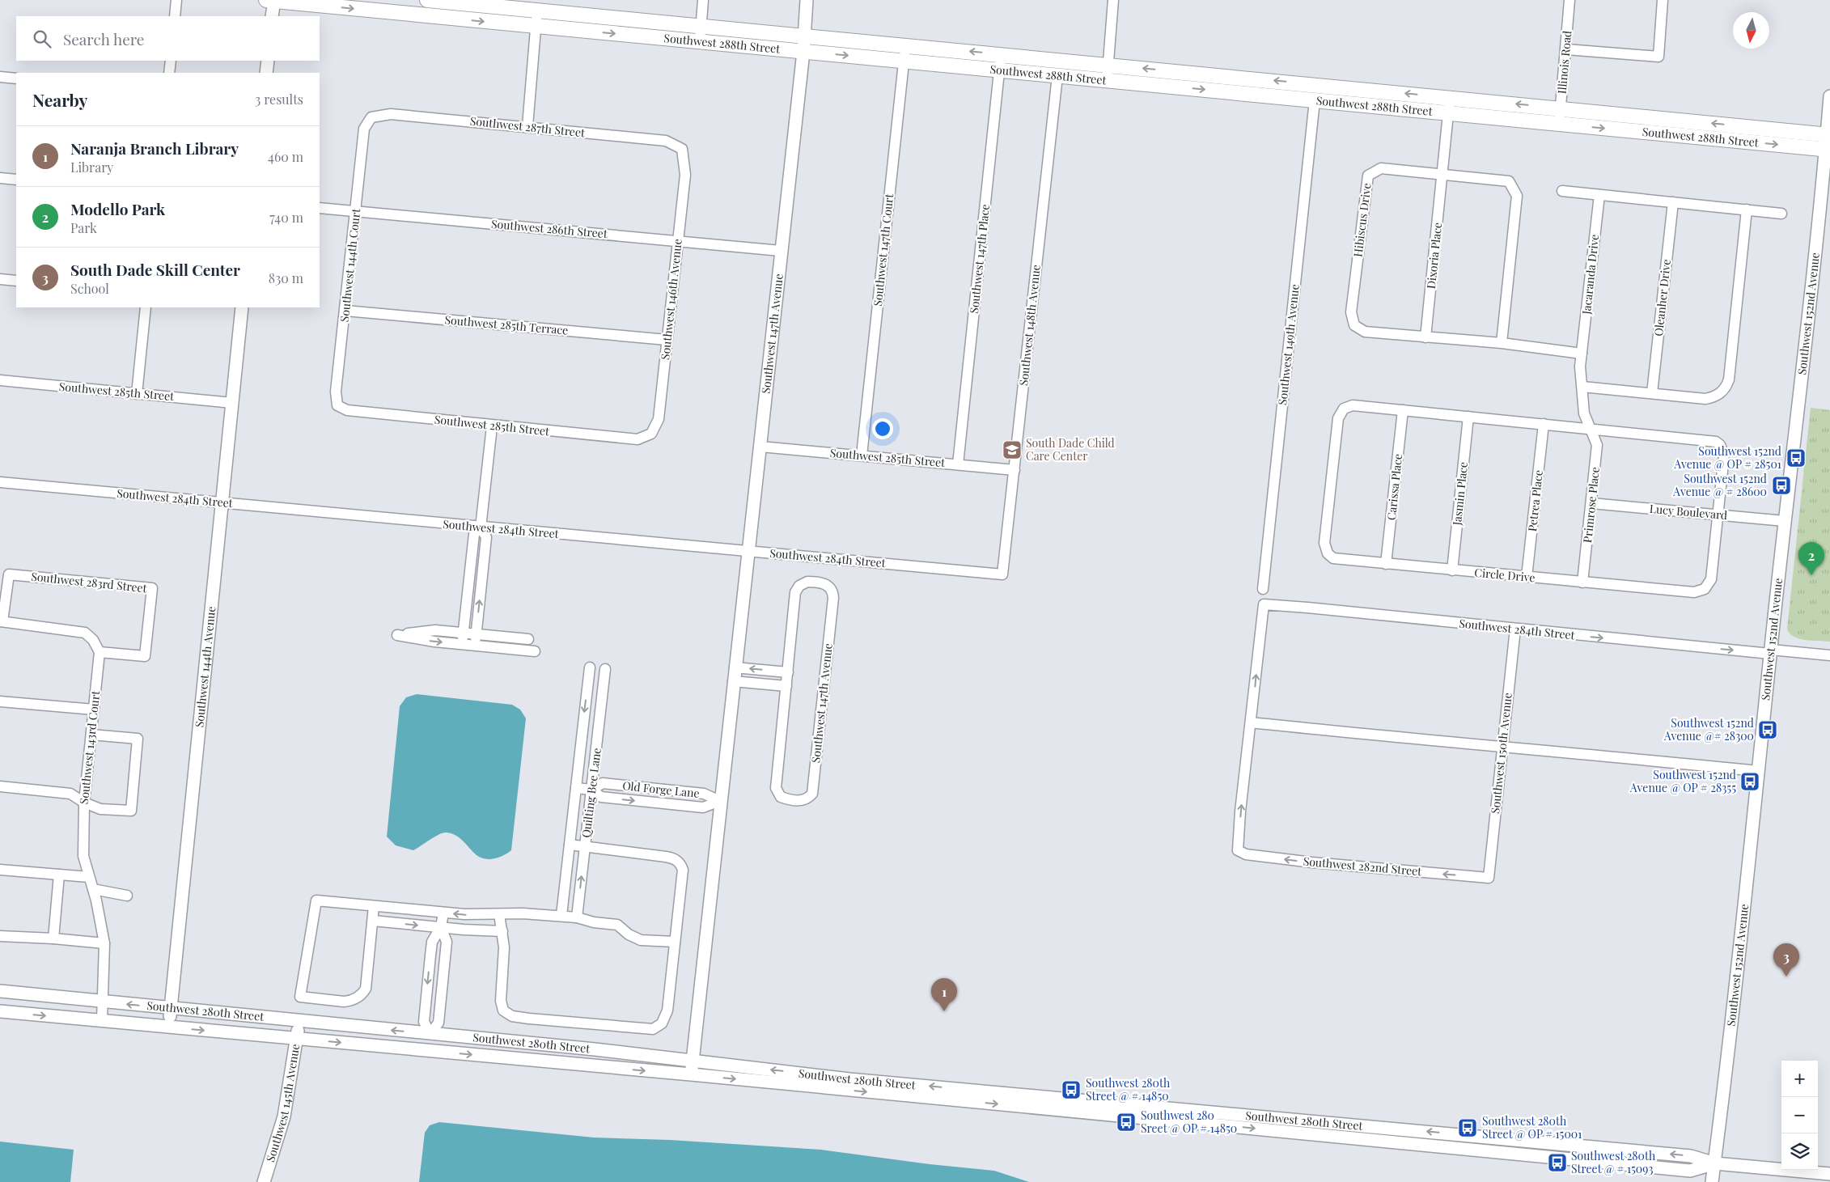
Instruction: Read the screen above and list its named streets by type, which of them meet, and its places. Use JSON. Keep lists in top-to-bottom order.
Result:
{
  "streets": {
    "main road": ["Southwest 288th Street"],
    "street": [
      "Illinois Road",
      "Southwest 287th Street",
      "Hibiscus Drive",
      "Southwest 286th Street",
      "Southwest 147th Court",
      "Dixoria Place",
      "Southwest 147th Place",
      "Southwest 144th Court",
      "Jacaranda Drive",
      "Oleanher Drive",
      "Southwest 146th Avenue",
      "Southwest 152nd Avenue",
      "Southwest 285th Terrace",
      "Southwest 148th Avenue",
      "Southwest 147th Avenue",
      "Southwest 149th Avenue",
      "Southwest 285th Street",
      "Carissa Place",
      "Jasmin Place",
      "Southwest 284th Street",
      "Petrea Place",
      "Primrose Place",
      "Lucy Boulevard",
      "Circle Drive",
      "Southwest 283rd Street",
      "Southwest 144th Avenue",
      "Southwest 143rd Court",
      "Southwest 150th Avenue",
      "Old Forge Lane",
      "Quilting Bee Lane",
      "Southwest 282nd Street",
      "Southwest 280th Street",
      "Southwest 145th Avenue"
    ]
  },
  "crossings": [
    ["Southwest 288th Street", "Illinois Road"],
    ["Southwest 288th Street", "Southwest 147th Court"],
    ["Southwest 288th Street", "Dixoria Place"],
    ["Southwest 288th Street", "Southwest 147th Place"],
    ["Southwest 288th Street", "Southwest 152nd Avenue"],
    ["Southwest 288th Street", "Southwest 148th Avenue"],
    ["Southwest 288th Street", "Southwest 147th Avenue"],
    ["Southwest 288th Street", "Southwest 149th Avenue"],
    ["Southwest 287th Street", "Southwest 144th Court"],
    ["Southwest 287th Street", "Southwest 146th Avenue"],
    ["Hibiscus Drive", "Dixoria Place"],
    ["Hibiscus Drive", "Jacaranda Drive"],
    ["Southwest 286th Street", "Southwest 144th Court"],
    ["Southwest 286th Street", "Southwest 146th Avenue"],
    ["Southwest 286th Street", "Southwest 147th Avenue"],
    ["Southwest 147th Court", "Southwest 285th Street"],
    ["Southwest 147th Place", "Southwest 285th Street"],
    ["Southwest 144th Court", "Southwest 285th Terrace"],
    ["Southwest 144th Court", "Southwest 285th Street"],
    ["Southwest 146th Avenue", "Southwest 285th Terrace"],
    ["Southwest 146th Avenue", "Southwest 285th Street"],
    ["Southwest 152nd Avenue", "Southwest 284th Street"],
    ["Southwest 152nd Avenue", "Lucy Boulevard"],
    ["Southwest 152nd Avenue", "Southwest 280th Street"],
    ["Southwest 148th Avenue", "Southwest 285th Street"],
    ["Southwest 148th Avenue", "Southwest 284th Street"],
    ["Southwest 147th Avenue", "Southwest 285th Street"],
    ["Southwest 147th Avenue", "Southwest 284th Street"],
    ["Southwest 147th Avenue", "Old Forge Lane"],
    ["Southwest 147th Avenue", "Southwest 280th Street"],
    ["Southwest 285th Street", "Southwest 144th Avenue"],
    ["Carissa Place", "Circle Drive"],
    ["Jasmin Place", "Circle Drive"],
    ["Southwest 284th Street", "Southwest 144th Avenue"],
    ["Southwest 284th Street", "Southwest 150th Avenue"],
    ["Southwest 284th Street", "Southwest 282nd Street"],
    ["Petrea Place", "Circle Drive"],
    ["Primrose Place", "Lucy Boulevard"],
    ["Primrose Place", "Circle Drive"],
    ["Lucy Boulevard", "Circle Drive"],
    ["Southwest 283rd Street", "Southwest 143rd Court"],
    ["Southwest 144th Avenue", "Southwest 280th Street"],
    ["Southwest 143rd Court", "Southwest 280th Street"],
    ["Southwest 150th Avenue", "Southwest 282nd Street"],
    ["Old Forge Lane", "Quilting Bee Lane"],
    ["Southwest 280th Street", "Southwest 145th Avenue"]
  ],
  "places": {
    "school or university": ["South Dade Child Care Center"],
    "bus stop": [
      "Southwest 152nd Avenue @ OP # 28501",
      "Southwest 152nd Avenue @ # 28600",
      "Southwest 152nd Avenue @# 28300",
      "Southwest 152nd Avenue @ OP # 28355",
      "Southwest 280th Street @ # 14850",
      "Southwest 280 Sreet @ OP # 14850",
      "Southwest 280th Street @ OP # 15001",
      "Southwest 280th Street @ # 15093"
    ]
  },
  "north": "bottom",
  "page": {
    "search": "Search here",
    "heading": ["Nearby", "3 results"],
    "list": [
      {
        "mark": "1",
        "name": "Naranja Branch Library",
        "note": "Library",
        "value": "460 m"
      },
      {
        "mark": "2",
        "name": "Modello Park",
        "note": "Park",
        "value": "740 m"
      },
      {
        "mark": "3",
        "name": "South Dade Skill Center",
        "note": "School",
        "value": "830 m"
      }
    ],
    "pins": ["2", "3", "1"],
    "map_buttons": ["+", "−"]
  }
}
